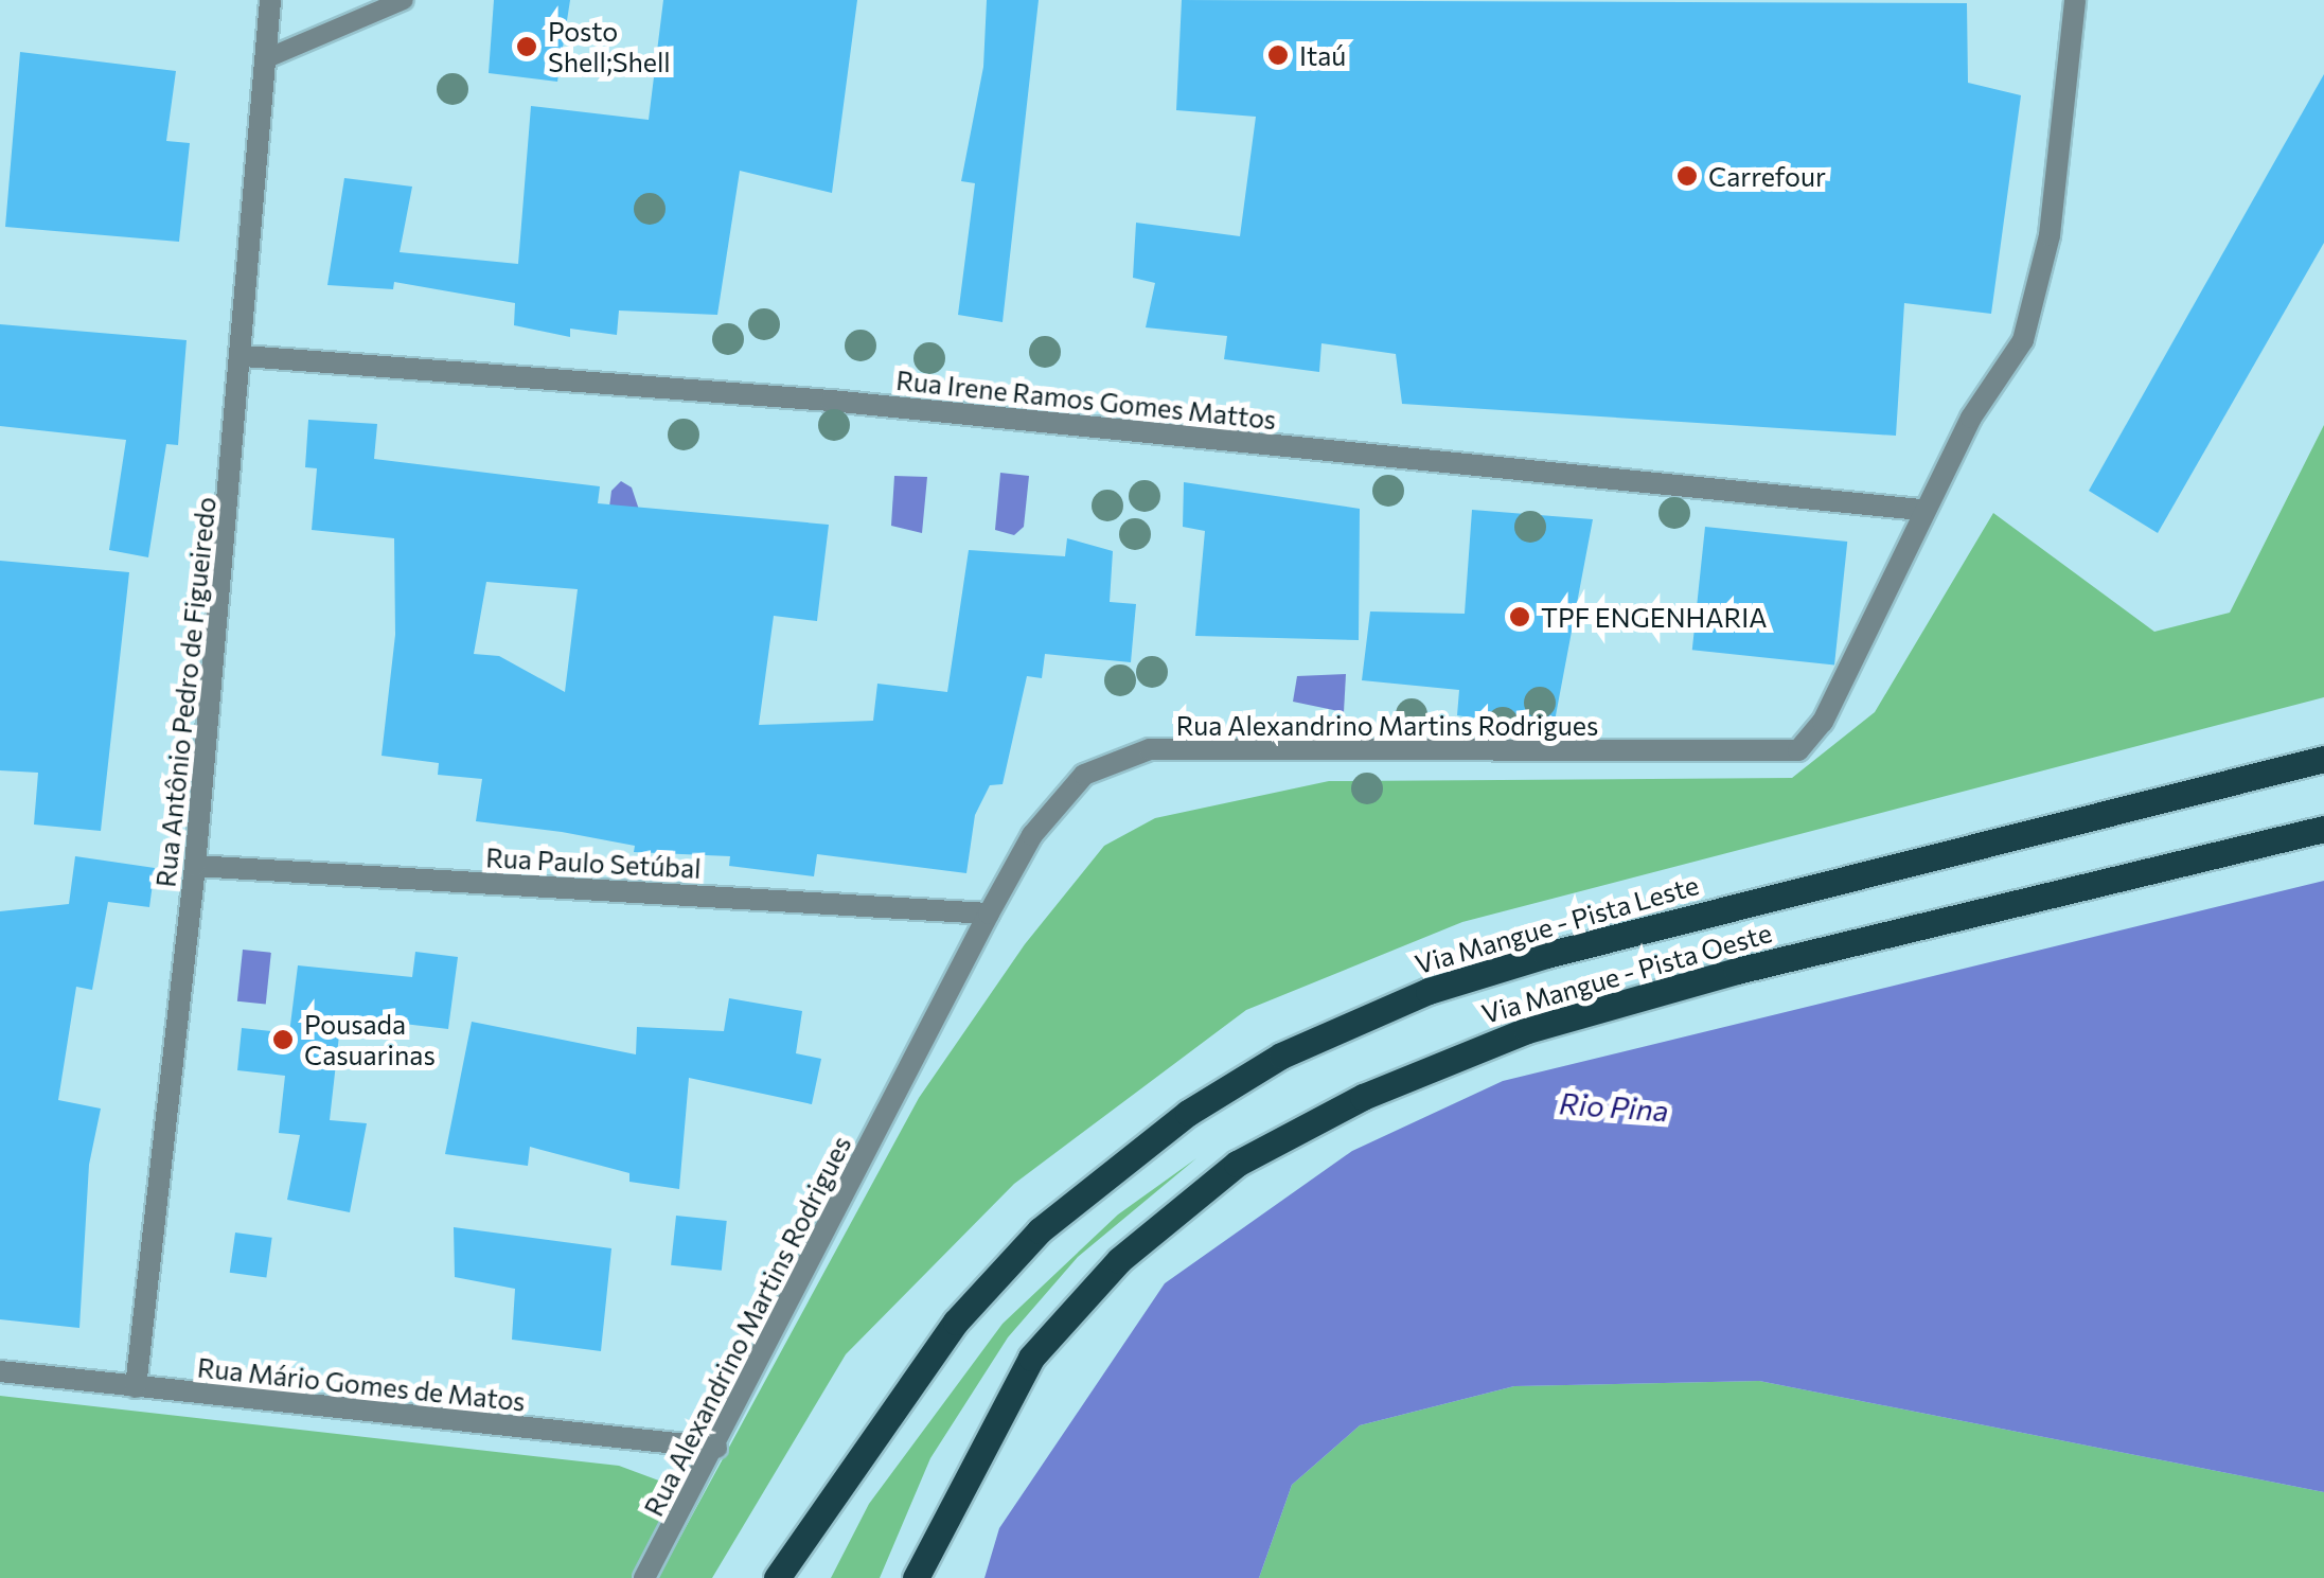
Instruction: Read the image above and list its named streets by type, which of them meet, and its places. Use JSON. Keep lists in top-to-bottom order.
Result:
{
  "streets": {
    "main road": ["Via Mangue - Pista Leste", "Via Mangue - Pista Oeste"],
    "street": [
      "Rua Irene Ramos Gomes Mattos",
      "Rua Antônio Pedro de Figueiredo",
      "Rua Alexandrino Martins Rodrigues",
      "Rua Paulo Setúbal",
      "Rua Mário Gomes de Matos"
    ]
  },
  "crossings": [
    ["Rua Irene Ramos Gomes Mattos", "Rua Antônio Pedro de Figueiredo"],
    ["Rua Irene Ramos Gomes Mattos", "Rua Alexandrino Martins Rodrigues"],
    ["Rua Antônio Pedro de Figueiredo", "Rua Paulo Setúbal"],
    ["Rua Antônio Pedro de Figueiredo", "Rua Mário Gomes de Matos"],
    ["Rua Alexandrino Martins Rodrigues", "Rua Paulo Setúbal"],
    ["Rua Alexandrino Martins Rodrigues", "Rua Mário Gomes de Matos"]
  ],
  "water": ["Rio Pina"],
  "places": [
    "Posto Shell;Shell",
    "Itaú",
    "Carrefour",
    "TPF ENGENHARIA",
    "Pousada Casuarinas"
  ]
}
